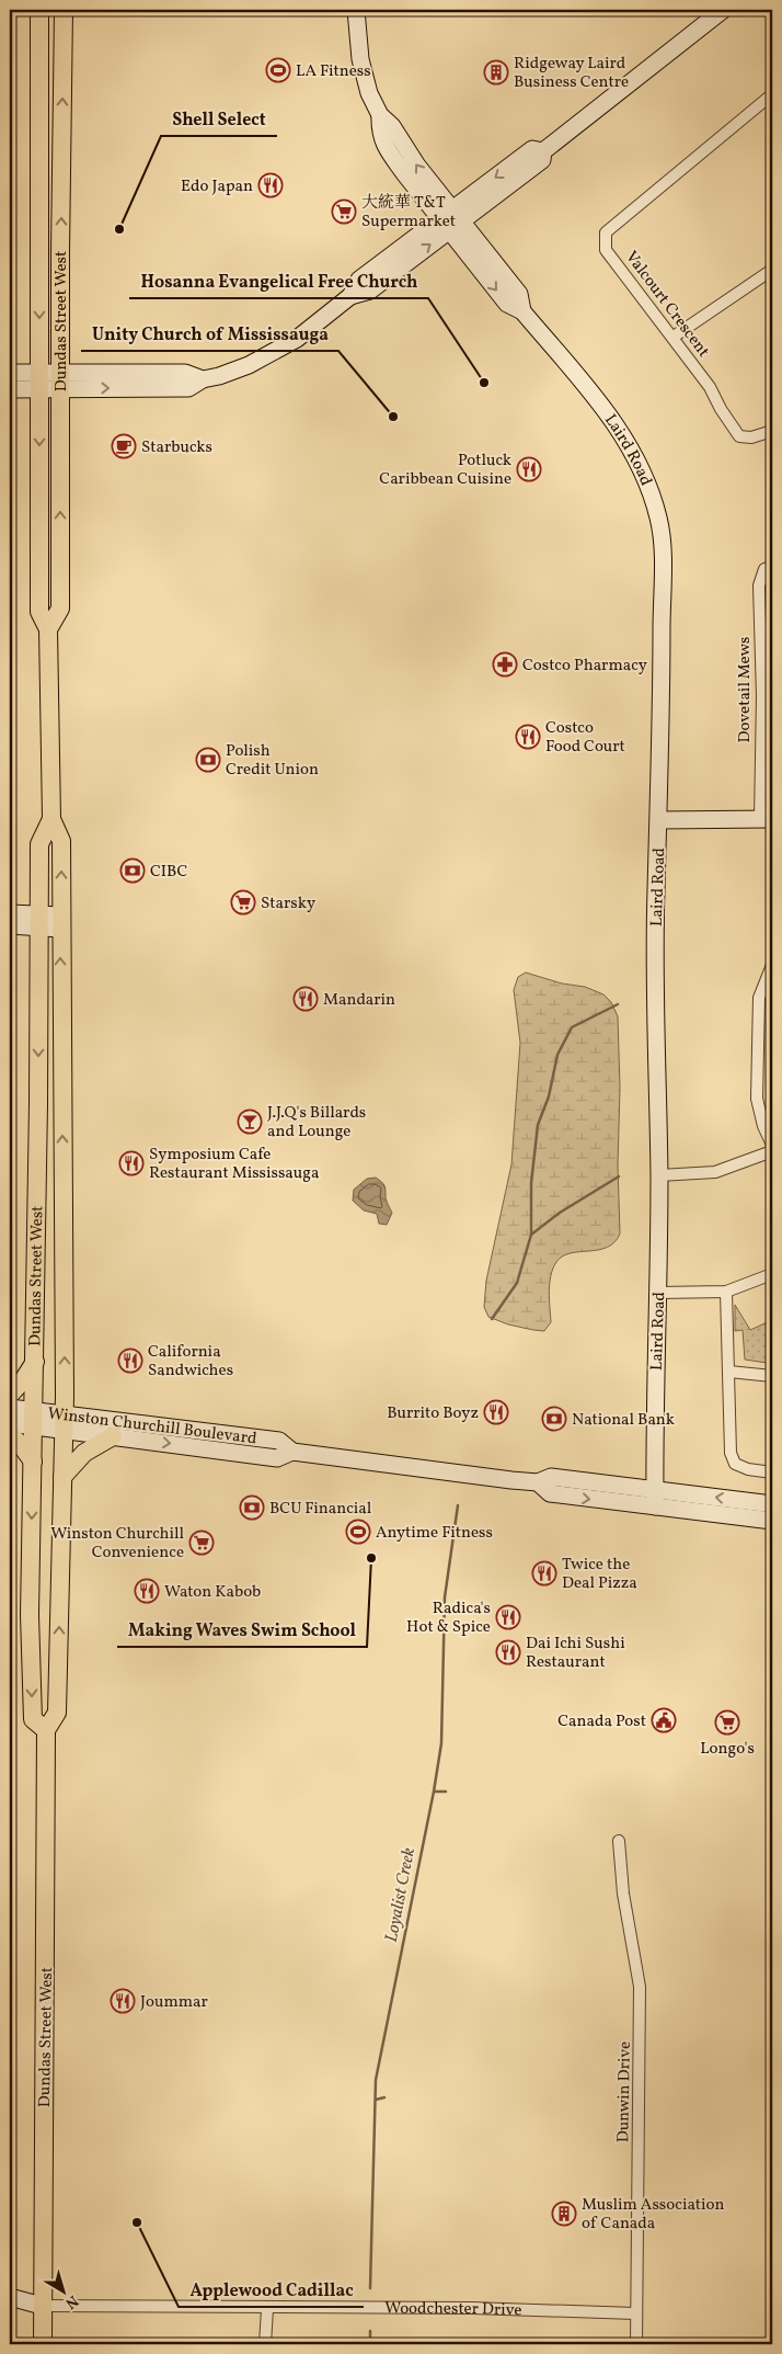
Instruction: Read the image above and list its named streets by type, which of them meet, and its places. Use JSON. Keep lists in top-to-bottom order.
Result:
{
  "streets": {
    "main road": ["Dundas Street West"],
    "street": [
      "Valcourt Crescent",
      "Laird Road",
      "Dovetail Mews",
      "Winston Churchill Boulevard",
      "Dunwin Drive",
      "Woodchester Drive"
    ]
  },
  "crossings": [
    ["Dundas Street West", "Winston Churchill Boulevard"],
    ["Dundas Street West", "Woodchester Drive"],
    ["Laird Road", "Winston Churchill Boulevard"],
    ["Dunwin Drive", "Woodchester Drive"]
  ],
  "water": ["Loyalist Creek"],
  "places": {
    "sports": ["LA Fitness", "Anytime Fitness"],
    "building": ["Ridgeway Laird Business Centre", "Muslim Association of Canada"],
    "restaurant": [
      "Edo Japan",
      "Potluck Caribbean Cuisine",
      "Costco Food Court",
      "Mandarin",
      "Symposium Cafe Restaurant Mississauga",
      "California Sandwiches",
      "Burrito Boyz",
      "Twice the Deal Pizza",
      "Waton Kabob",
      "Radica's Hot & Spice",
      "Dai Ichi Sushi Restaurant",
      "Joummar"
    ],
    "supermarket": [
      "大統華 T&T Supermarket",
      "Starsky",
      "Winston Churchill Convenience",
      "Longo's"
    ],
    "other": [
      "Shell Select",
      "Hosanna Evangelical Free Church",
      "Unity Church of Mississauga",
      "Making Waves Swim School",
      "Applewood Cadillac"
    ],
    "cafe": ["Starbucks"],
    "pharmacy": ["Costco Pharmacy"],
    "bank": [
      "Polish Credit Union",
      "CIBC",
      "National Bank",
      "BCU Financial"
    ],
    "bar": ["J.J.Q's Billards and Lounge"],
    "public building": ["Canada Post"]
  },
  "north": "bottom right"
}
